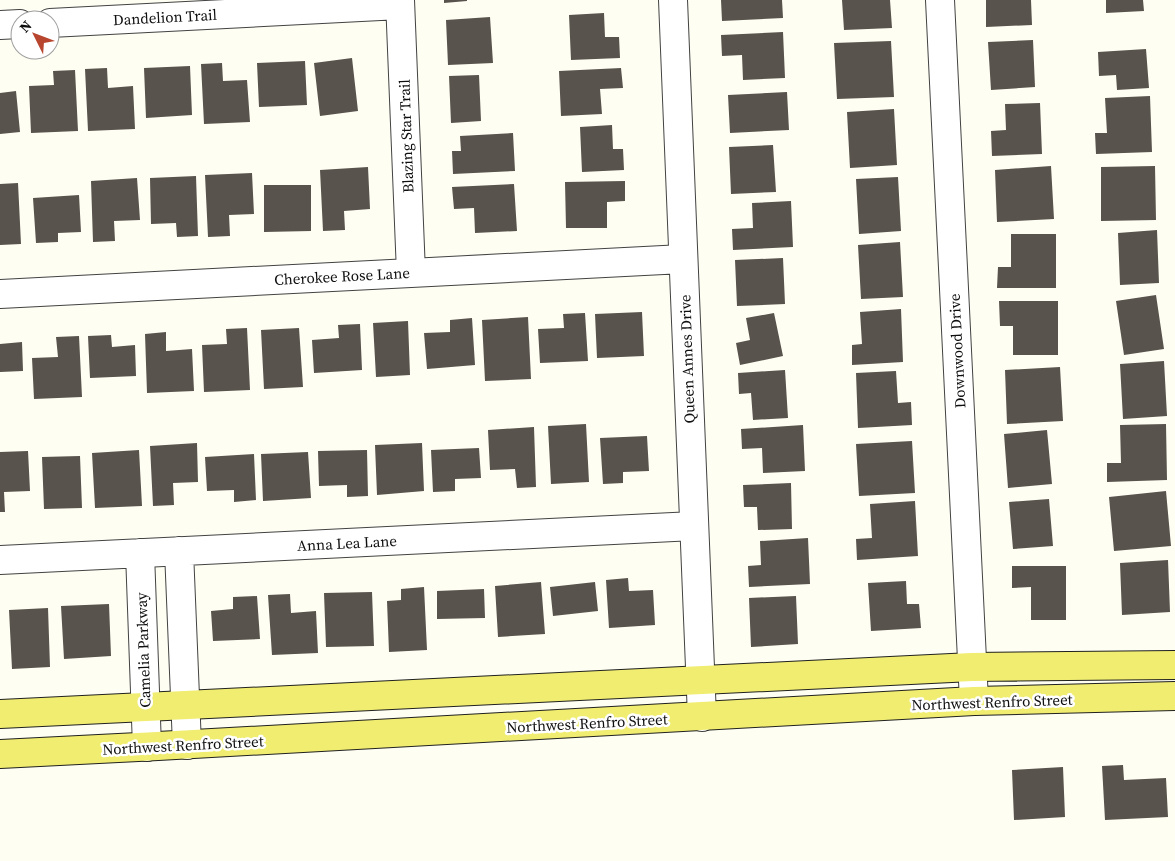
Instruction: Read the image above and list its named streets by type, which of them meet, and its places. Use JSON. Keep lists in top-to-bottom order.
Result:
{
  "streets": {
    "main road": ["Northwest Renfro Street"],
    "street": [
      "Dandelion Trail",
      "Blazing Star Trail",
      "Cherokee Rose Lane",
      "Downwood Drive",
      "Queen Annes Drive",
      "Anna Lea Lane",
      "Camelia Parkway"
    ]
  },
  "crossings": [
    ["Dandelion Trail", "Blazing Star Trail"],
    ["Blazing Star Trail", "Cherokee Rose Lane"],
    ["Cherokee Rose Lane", "Queen Annes Drive"],
    ["Downwood Drive", "Northwest Renfro Street"],
    ["Queen Annes Drive", "Anna Lea Lane"],
    ["Queen Annes Drive", "Northwest Renfro Street"],
    ["Anna Lea Lane", "Camelia Parkway"],
    ["Camelia Parkway", "Northwest Renfro Street"]
  ],
  "north": "top left"
}
